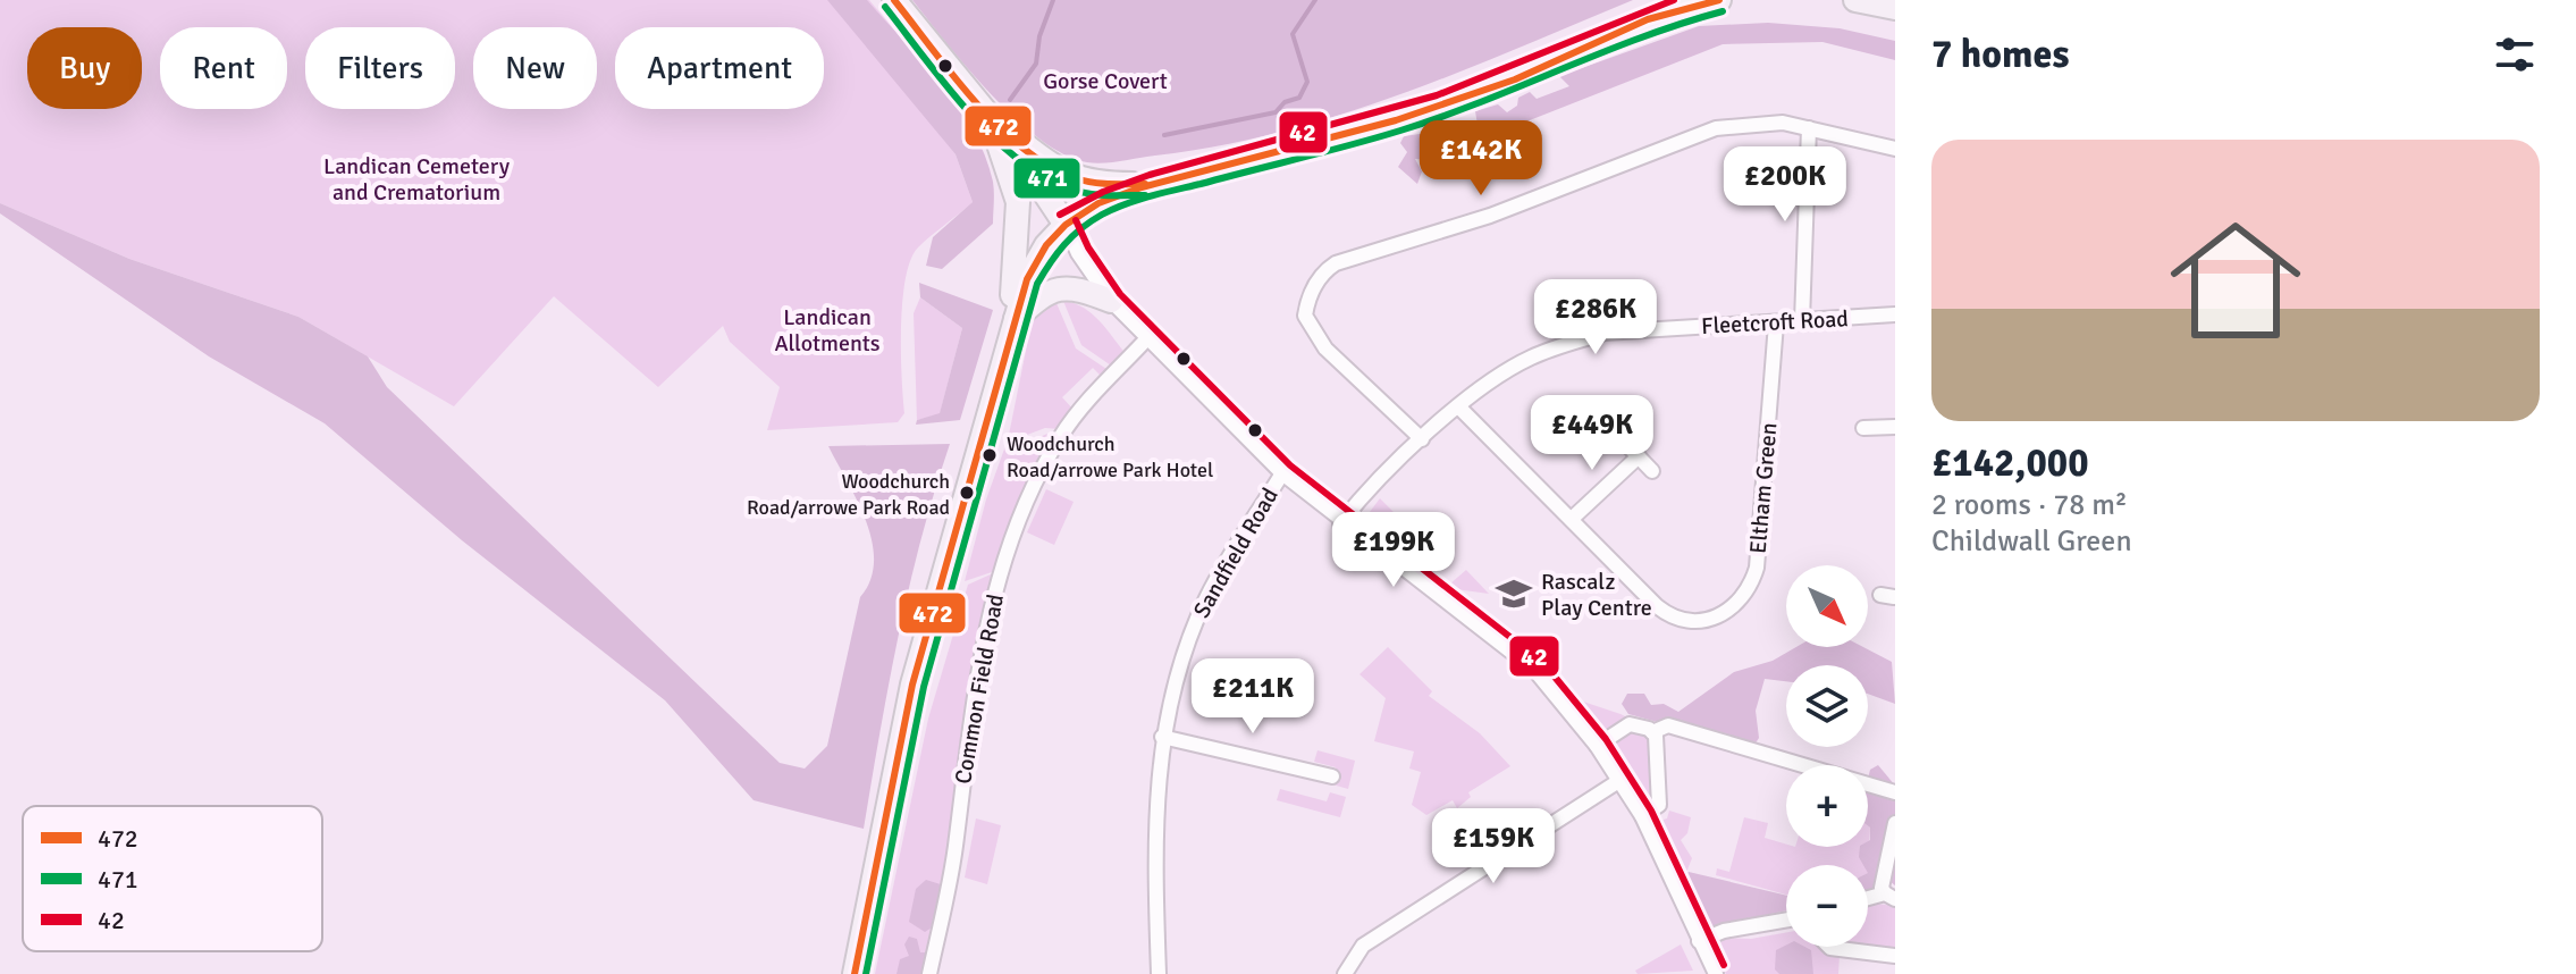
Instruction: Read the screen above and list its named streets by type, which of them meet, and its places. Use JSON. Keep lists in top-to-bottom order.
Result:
{
  "streets": {
    "street": [
      "Fleetcroft Road",
      "Eltham Green",
      "Sandfield Road",
      "Common Field Road"
    ]
  },
  "crossings": [
    ["Fleetcroft Road", "Eltham Green"]
  ],
  "parks": ["Gorse Covert", "Landican Cemetery and Crematorium", "Landican Allotments"],
  "places": {
    "other": ["Woodchurch Road/arrowe Park Hotel", "Woodchurch Road/arrowe Park Road"],
    "school or university": ["Rascalz Play Centre"]
  },
  "lines": ["transit line 472", "transit line 42", "transit line 471"],
  "legend": ["472", "471", "42"],
  "north": "bottom right",
  "page": {
    "heading": "7 homes",
    "chip": [
      "Buy",
      "Rent",
      "Filters",
      "New",
      "Apartment"
    ],
    "list": [
      {
        "name": "£142,000",
        "note": "2 rooms · 78 m² · Childwall Green"
      }
    ],
    "price": [
      "£142K",
      "£200K",
      "£286K",
      "£449K",
      "£199K",
      "£211K",
      "£159K"
    ],
    "map_buttons": ["+", "−"]
  }
}
